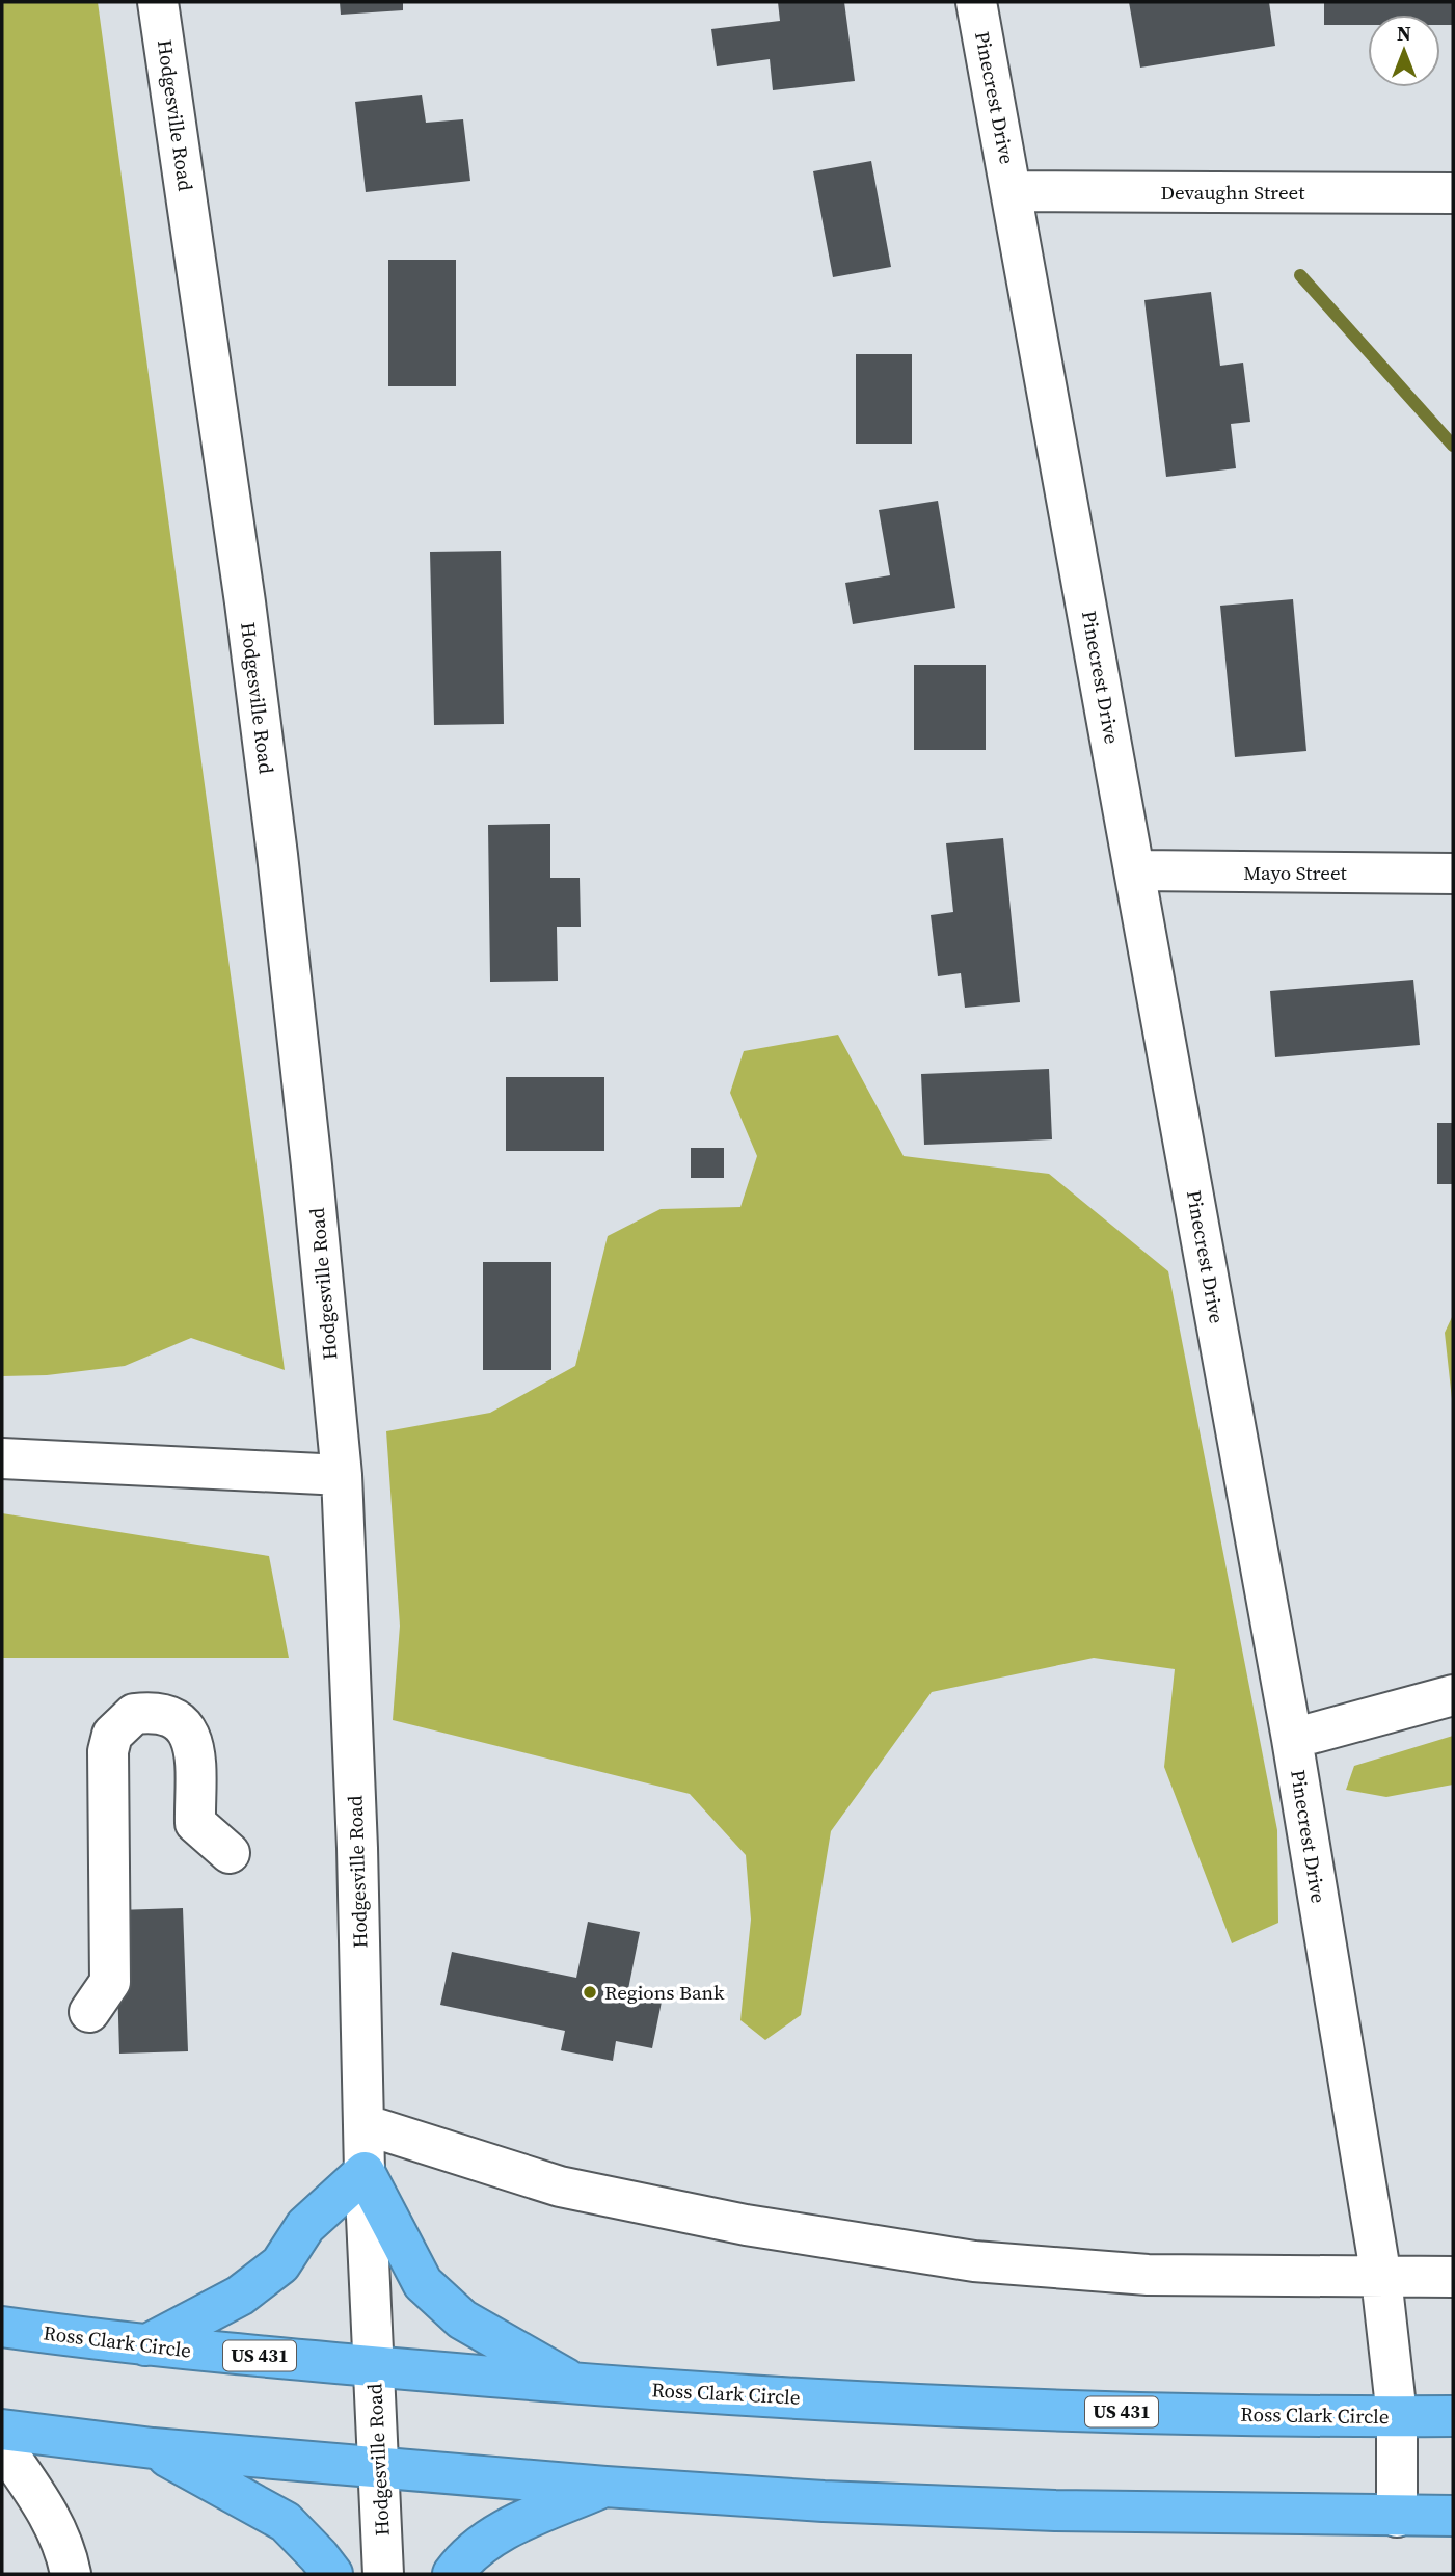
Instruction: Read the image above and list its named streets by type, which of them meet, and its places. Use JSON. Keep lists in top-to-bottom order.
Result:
{
  "streets": {
    "highway": ["Ross Clark Circle", "US 431"],
    "street": [
      "Pinecrest Drive",
      "Hodgesville Road",
      "Devaughn Street",
      "Mayo Street"
    ]
  },
  "crossings": [
    ["Pinecrest Drive", "Devaughn Street"],
    ["Pinecrest Drive", "Mayo Street"],
    ["Pinecrest Drive", "Ross Clark Circle"],
    ["Hodgesville Road", "Ross Clark Circle"]
  ],
  "places": ["Regions Bank"],
  "north": "top"
}
